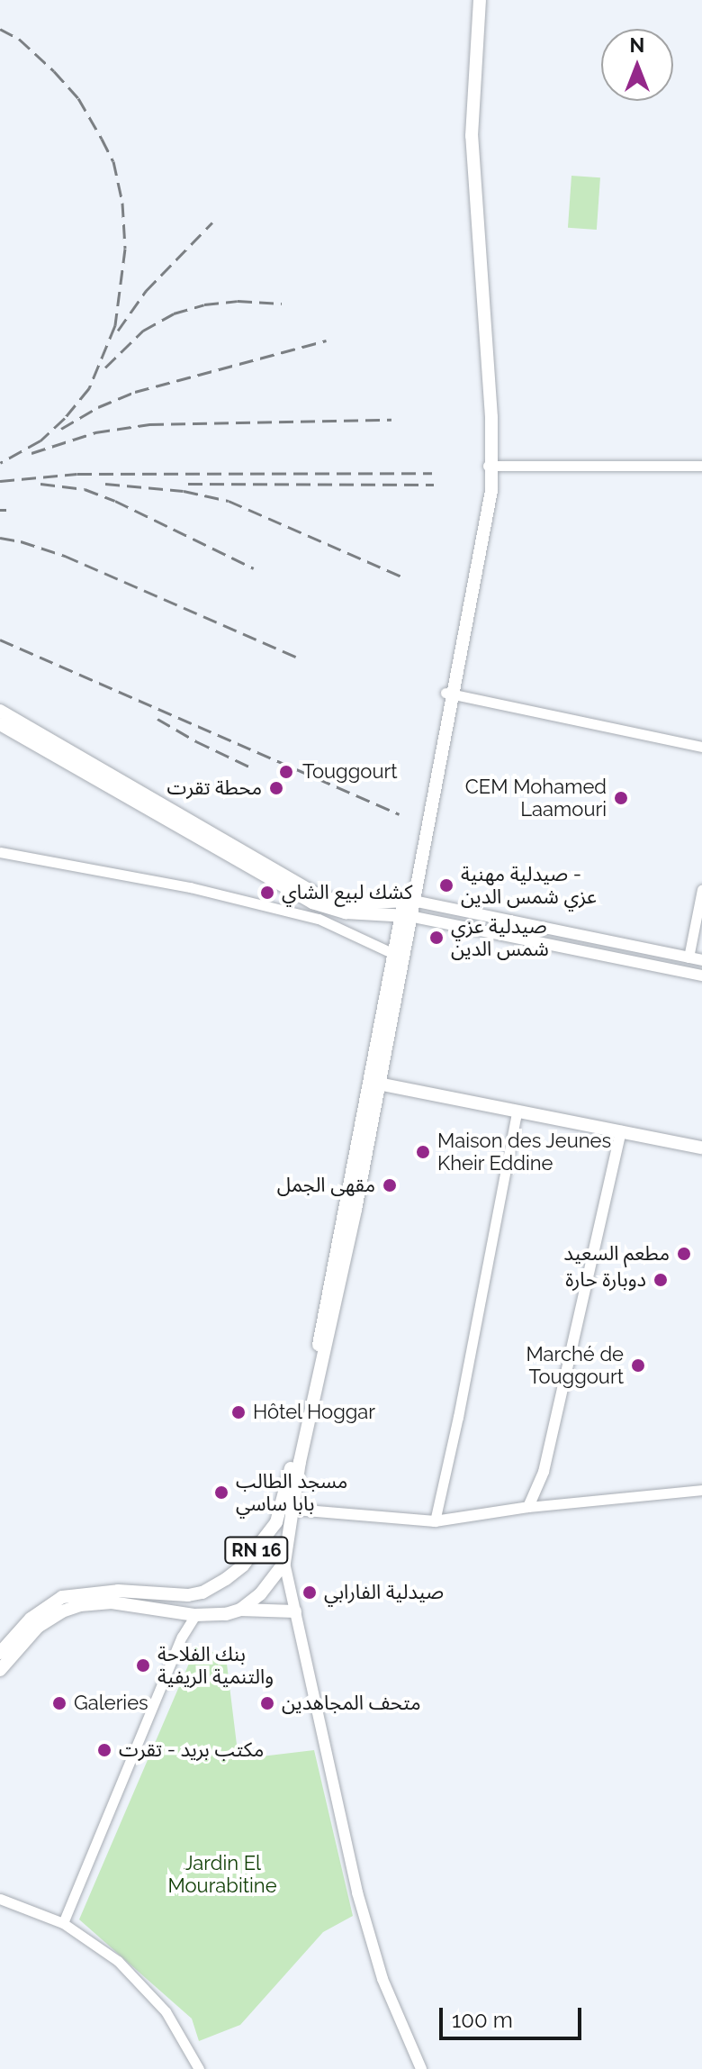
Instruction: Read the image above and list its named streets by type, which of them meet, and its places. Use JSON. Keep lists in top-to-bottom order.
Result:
{
  "streets": {
    "main road": ["RN 16"]
  },
  "parks": ["Jardin El Mourabitine"],
  "places": [
    "Touggourt",
    "محطة تقرت",
    "CEM Mohamed Laamouri",
    "صيدلية مهنية - عزي شمس الدين",
    "كشك لبيع الشاي",
    "صيدلية عزي شمس الدين",
    "Maison des Jeunes Kheir Eddine",
    "مقهى الجمل",
    "مطعم السعيد",
    "دوبارة حارة",
    "Marché de Touggourt",
    "Hôtel Hoggar",
    "مسجد الطالب بابا ساسي",
    "صيدلية الفارابي",
    "بنك الفلاحة والتنمية الريفية",
    "Galeries",
    "متحف المجاهدين",
    "مكتب بريد - تقرت"
  ],
  "scale_bar": "100 m",
  "north": "top"
}
